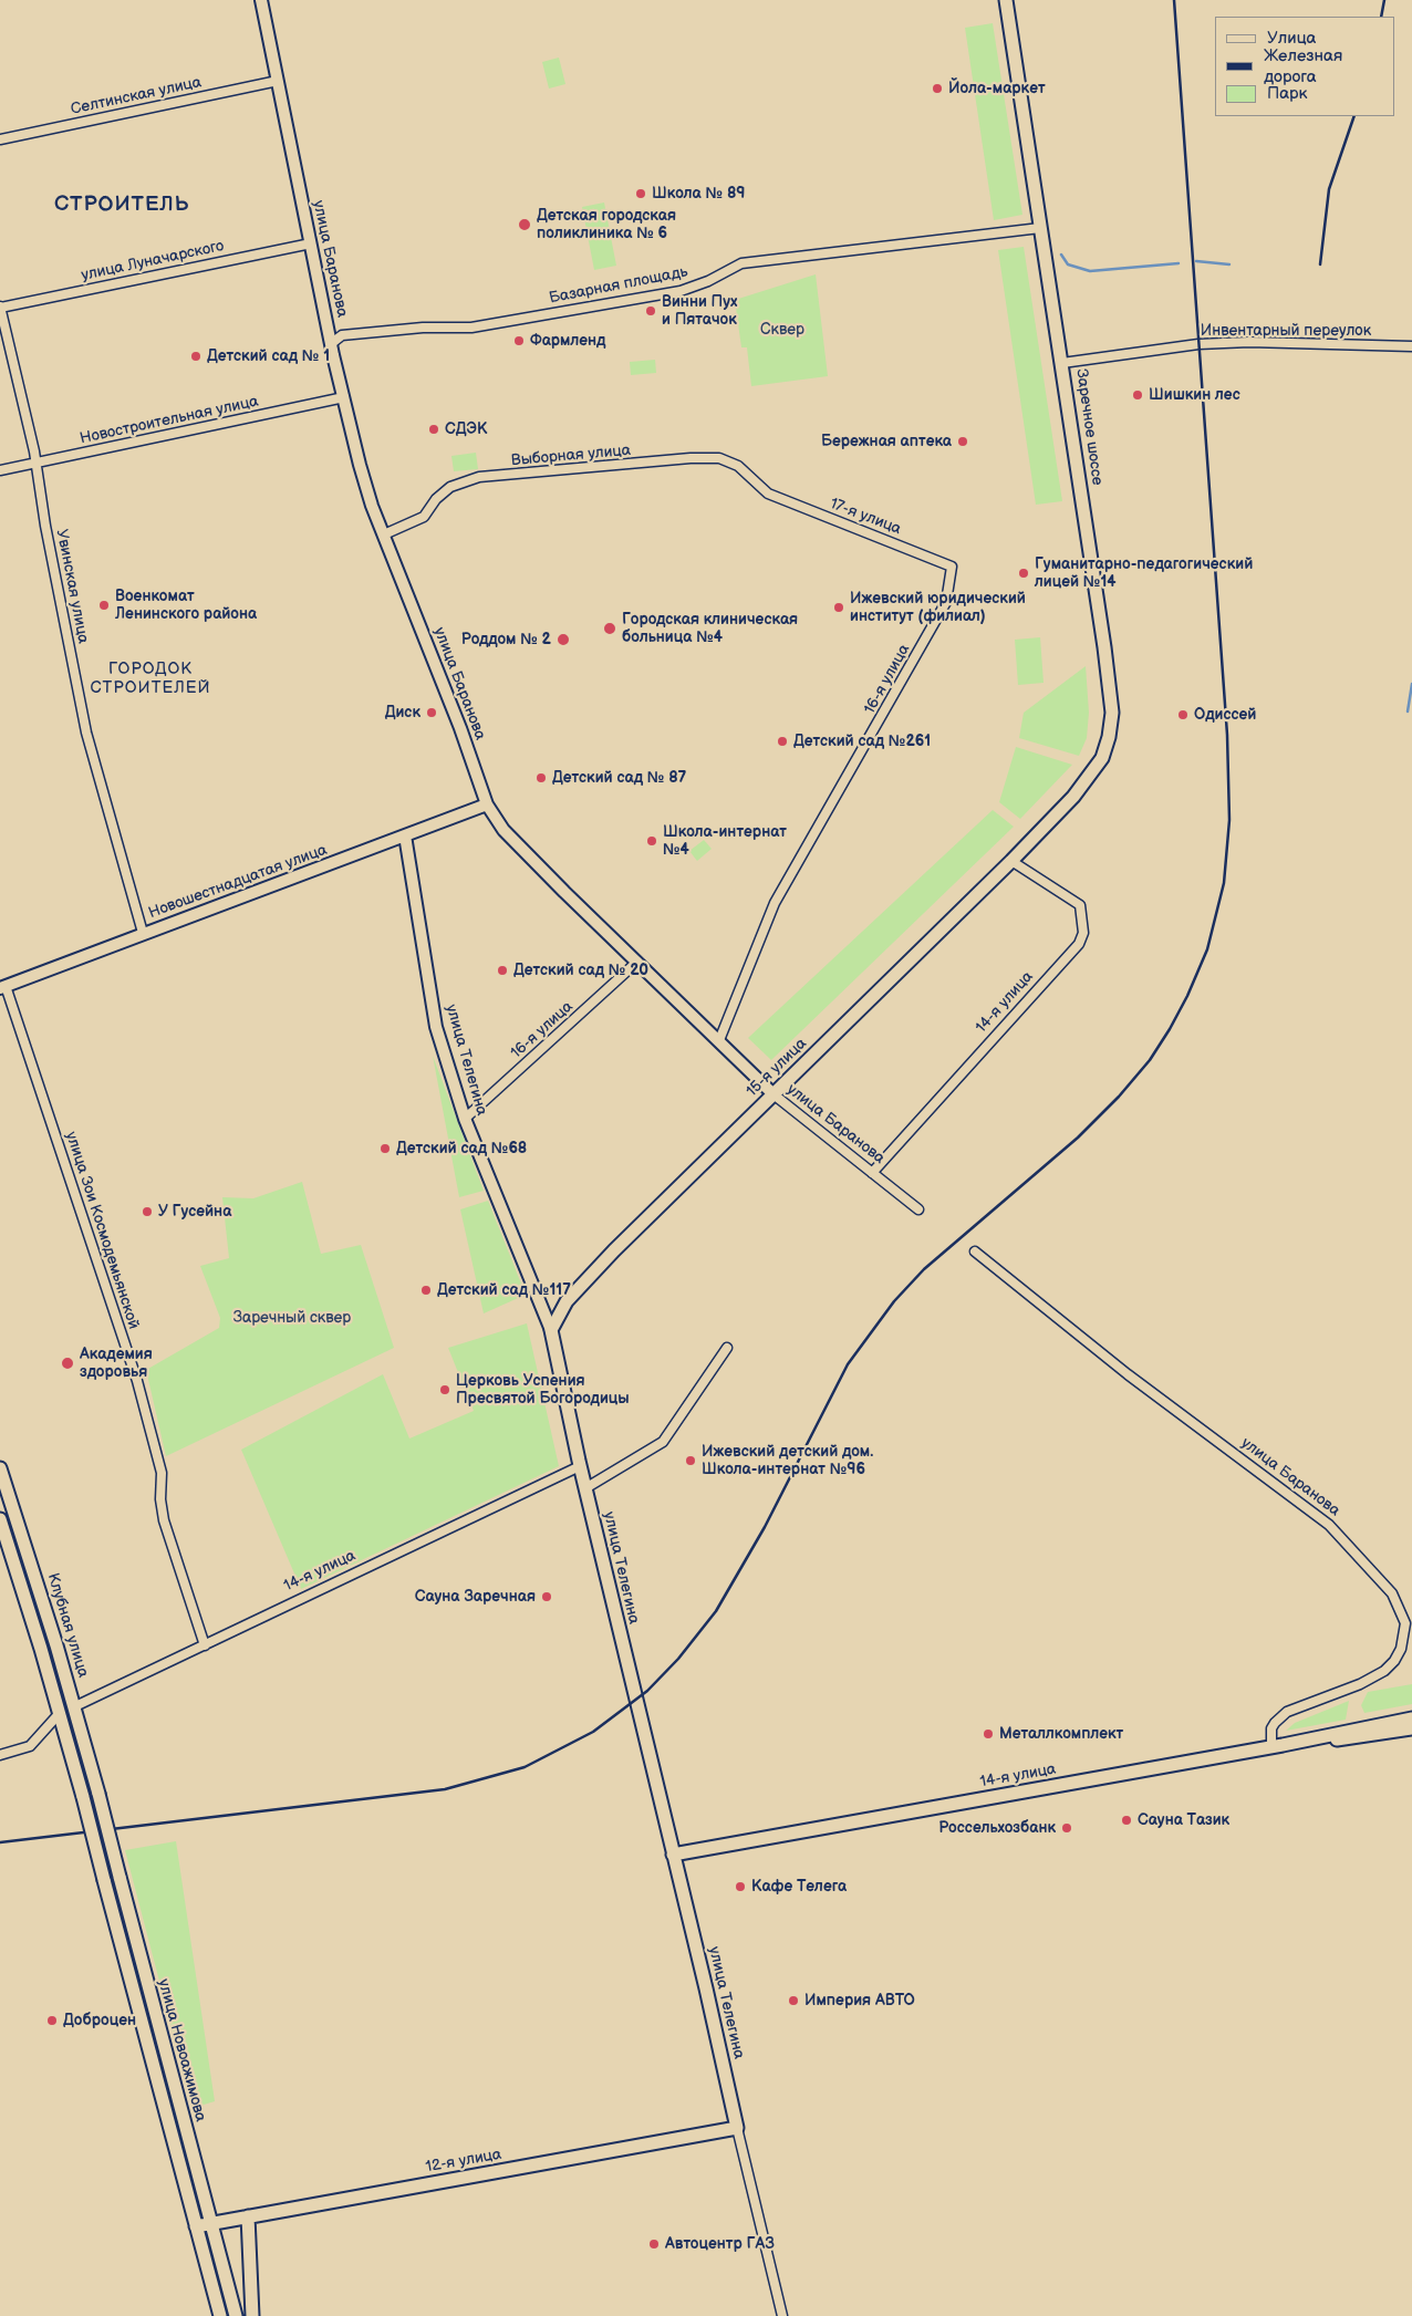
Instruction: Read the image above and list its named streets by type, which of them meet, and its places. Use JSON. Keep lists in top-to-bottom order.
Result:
{
  "streets": {
    "main road": [
      "Заречное шоссе",
      "14-я улица",
      "улица Телегина",
      "15-я улица",
      "Клубная улица",
      "улица Новоажимова",
      "12-я улица"
    ],
    "street": [
      "Селтинская улица",
      "улица Баранова",
      "улица Луначарского",
      "Базарная площадь",
      "Инвентарный переулок",
      "Новостроительная улица",
      "Выборная улица",
      "17-я улица",
      "Увинская улица",
      "16-я улица",
      "Новошестнадцатая улица",
      "улица Зои Космодемьянской"
    ]
  },
  "crossings": [
    ["Селтинская улица", "улица Баранова"],
    ["улица Баранова", "улица Луначарского"],
    ["улица Баранова", "Базарная площадь"],
    ["улица Баранова", "Новостроительная улица"],
    ["улица Баранова", "Выборная улица"],
    ["улица Баранова", "16-я улица"],
    ["улица Баранова", "Новошестнадцатая улица"],
    ["улица Баранова", "14-я улица"],
    ["улица Баранова", "15-я улица"],
    ["улица Луначарского", "Увинская улица"],
    ["Базарная площадь", "Заречное шоссе"],
    ["Инвентарный переулок", "Заречное шоссе"],
    ["Новостроительная улица", "Увинская улица"],
    ["Заречное шоссе", "15-я улица"],
    ["Выборная улица", "17-я улица"],
    ["17-я улица", "16-я улица"],
    ["Увинская улица", "Новошестнадцатая улица"],
    ["16-я улица", "улица Телегина"],
    ["Новошестнадцатая улица", "улица Телегина"],
    ["Новошестнадцатая улица", "улица Зои Космодемьянской"],
    ["14-я улица", "улица Телегина"],
    ["14-я улица", "15-я улица"],
    ["14-я улица", "улица Зои Космодемьянской"],
    ["14-я улица", "Клубная улица"],
    ["улица Телегина", "15-я улица"],
    ["улица Телегина", "12-я улица"],
    ["Клубная улица", "улица Новоажимова"],
    ["улица Новоажимова", "12-я улица"]
  ],
  "districts": ["СТРОИТЕЛЬ", "ГОРОДОК СТРОИТЕЛЕЙ"],
  "parks": ["Сквер", "Заречный сквер"],
  "places": [
    "Йола-маркет",
    "Школа № 89",
    "Детская городская поликлиника № 6",
    "Винни Пух и Пятачок",
    "Фармленд",
    "Детский сад № 1",
    "Шишкин лес",
    "СДЭК",
    "Бережная аптека",
    "Гуманитарно-педагогический лицей №14",
    "Военкомат Ленинского района",
    "Ижевский юридический институт (филиал)",
    "Городская клиническая больница №4",
    "Роддом № 2",
    "Диск",
    "Одиссей",
    "Детский сад №261",
    "Детский сад № 87",
    "Школа-интернат №4",
    "Детский сад № 20",
    "Детский сад №68",
    "У Гусейна",
    "Детский сад №117",
    "Академия здоровья",
    "Церковь Успения Пресвятой Богородицы",
    "Ижевский детский дом. Школа-интернат №96",
    "Сауна Заречная",
    "Металлкомплект",
    "Сауна Тазик",
    "Россельхозбанк",
    "Кафе Телега",
    "Империя АВТО",
    "Доброцен",
    "Автоцентр ГАЗ"
  ],
  "legend": ["Улица", "Железная дорога", "Парк"]
}
